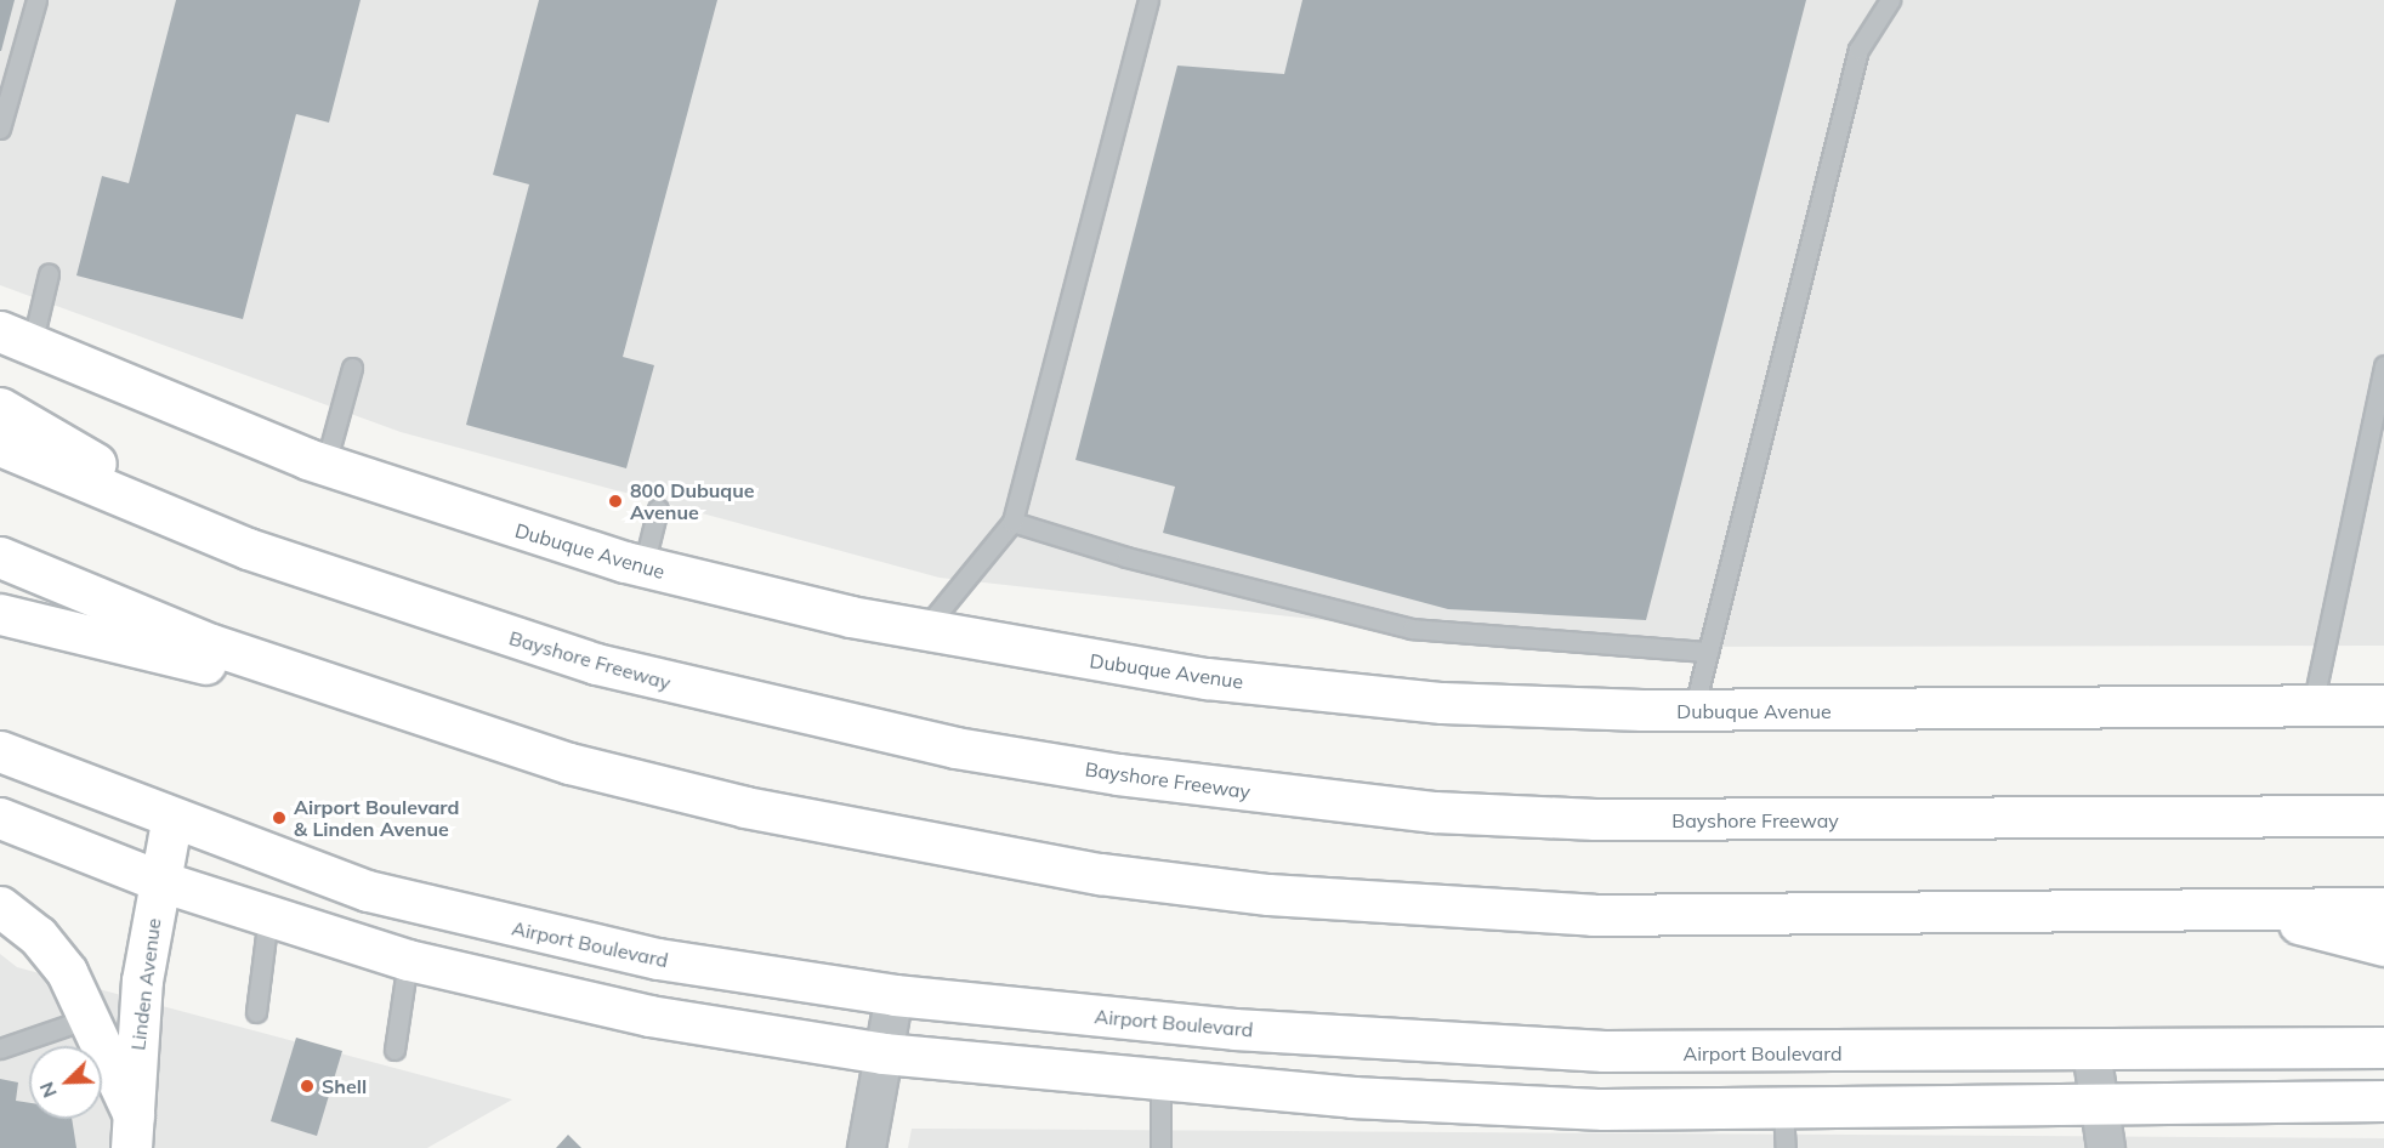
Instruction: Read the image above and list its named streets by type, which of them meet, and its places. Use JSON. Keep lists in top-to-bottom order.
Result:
{
  "streets": {
    "main road": [
      "Dubuque Avenue",
      "Bayshore Freeway",
      "Airport Boulevard",
      "Linden Avenue"
    ]
  },
  "crossings": [
    ["Airport Boulevard", "Linden Avenue"]
  ],
  "places": ["800 Dubuque Avenue", "Airport Boulevard & Linden Avenue", "Shell"],
  "north": "bottom left"
}
